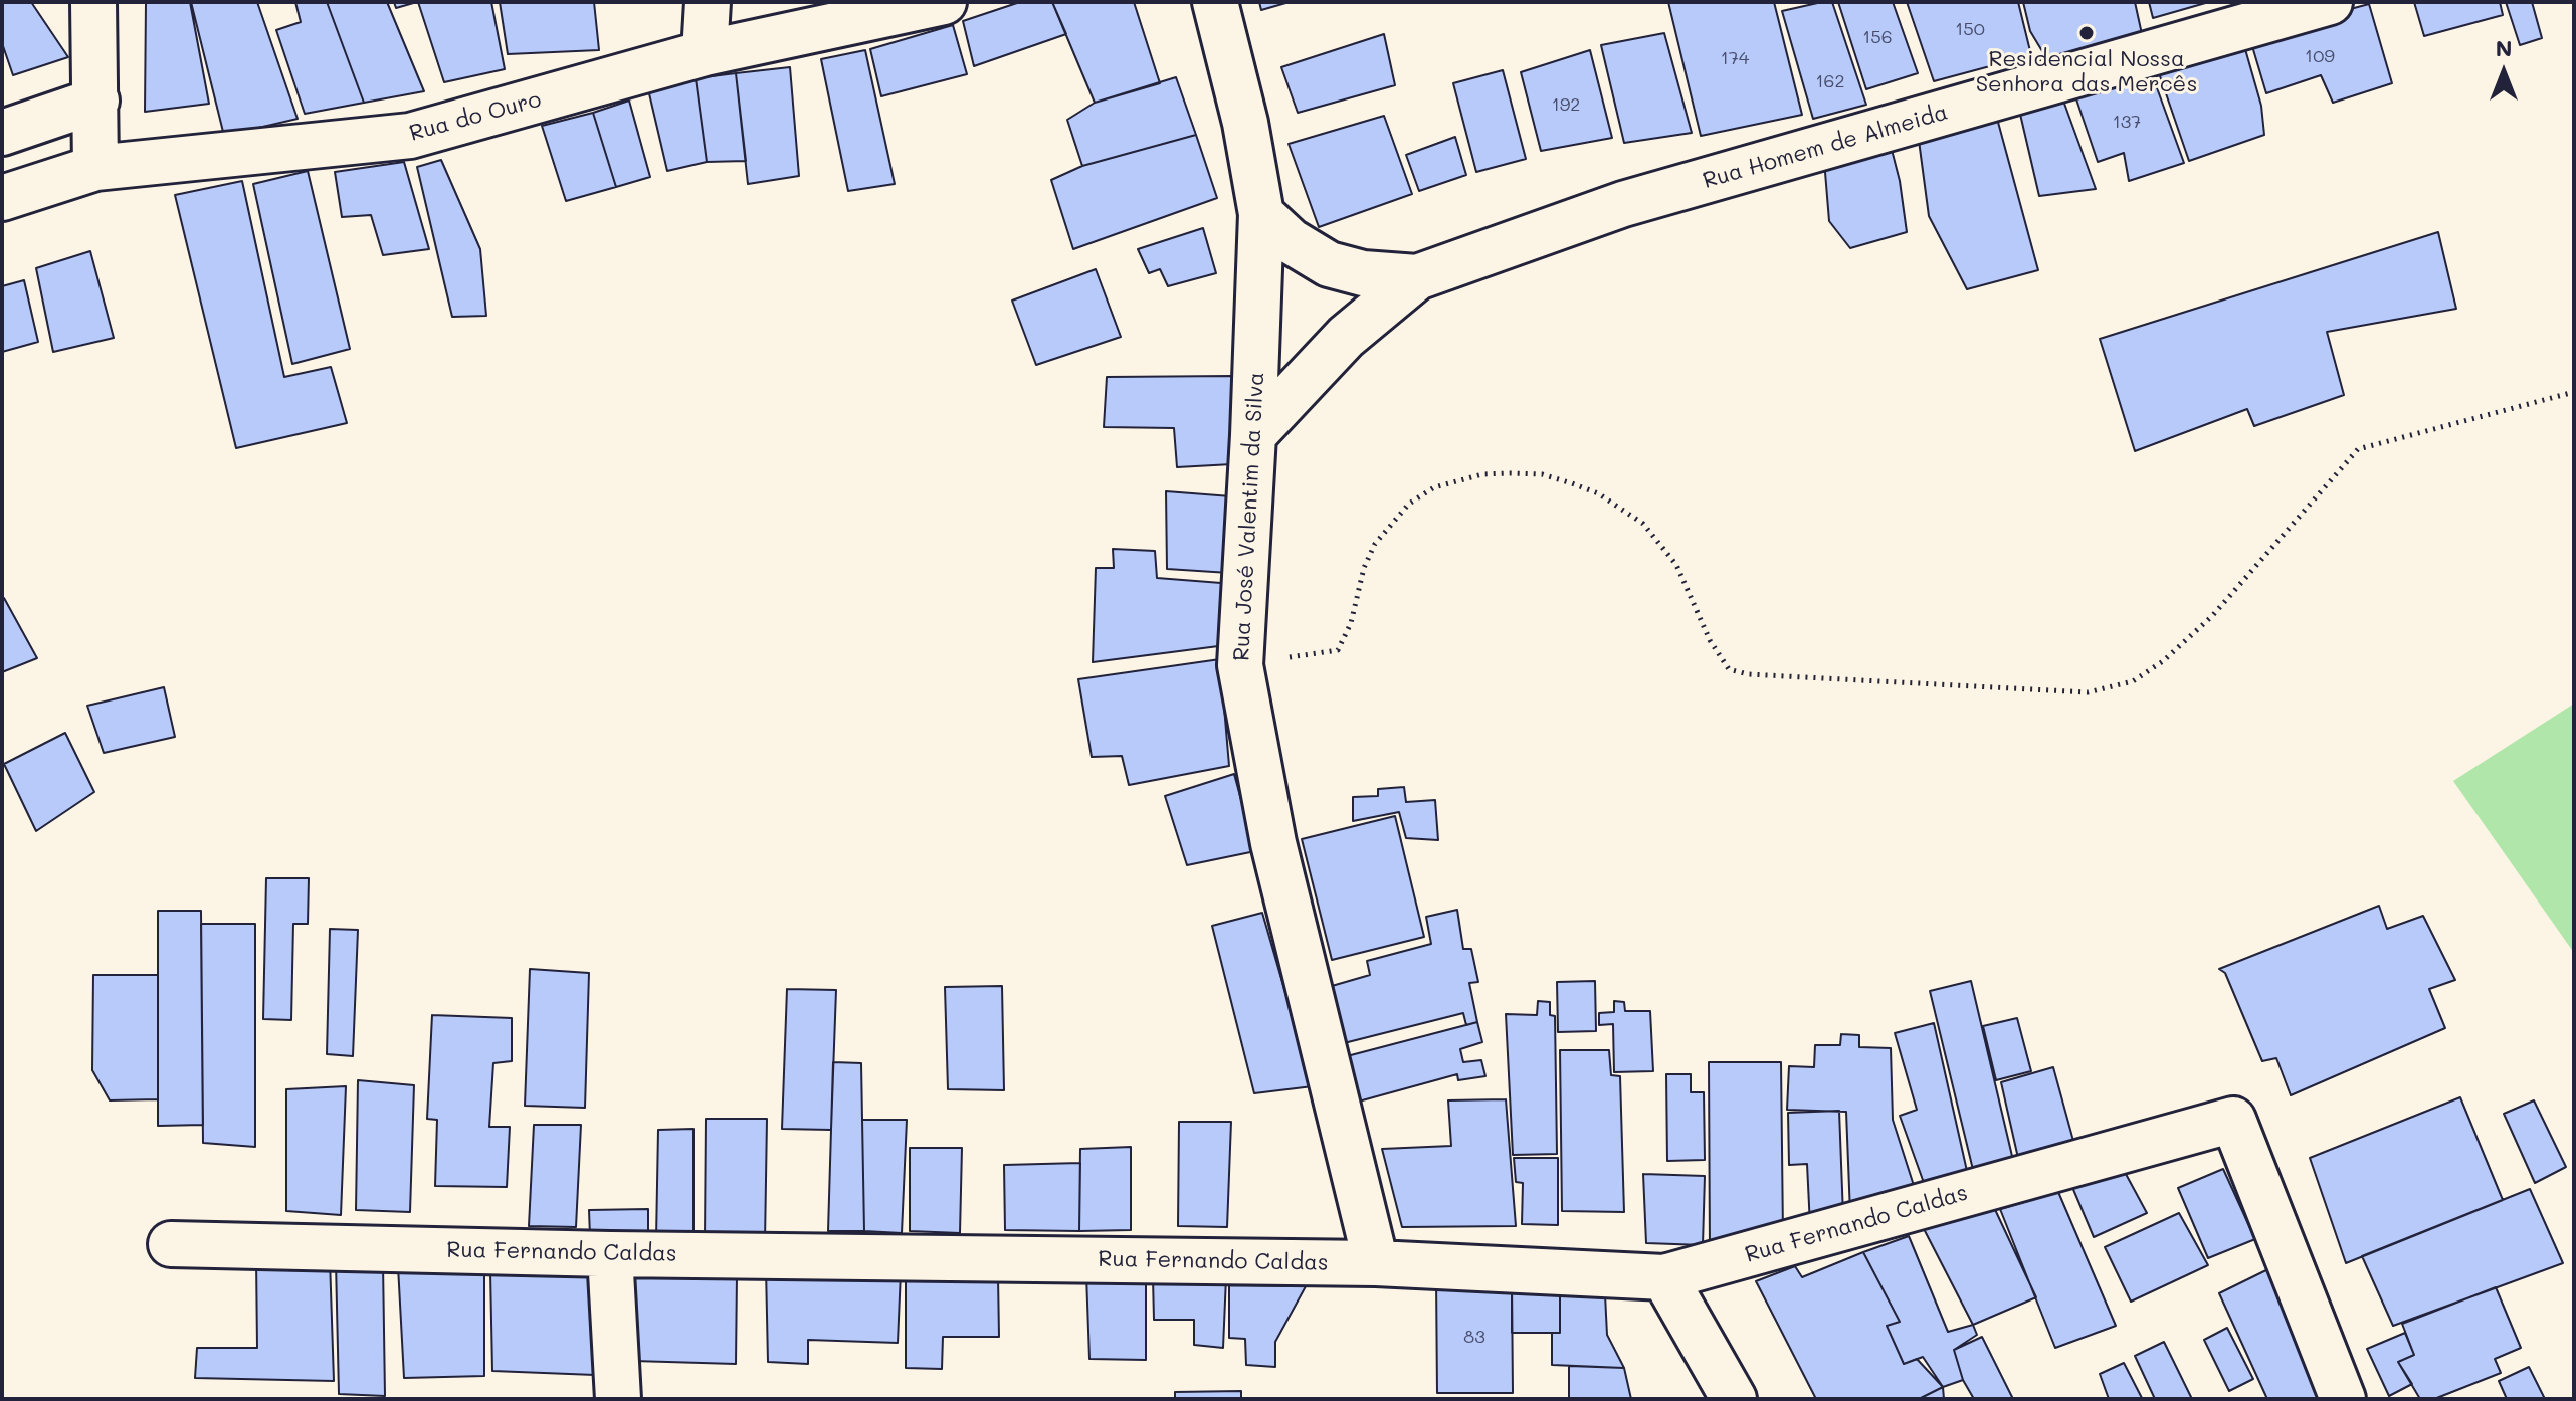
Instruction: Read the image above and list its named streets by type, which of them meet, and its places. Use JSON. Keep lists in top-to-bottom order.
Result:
{
  "streets": {
    "street": [
      "Rua do Ouro",
      "Rua Homem de Almeida",
      "Rua José Valentim da Silva",
      "Rua Fernando Caldas"
    ]
  },
  "crossings": [
    ["Rua José Valentim da Silva", "Rua Fernando Caldas"]
  ],
  "places": ["Residencial Nossa Senhora das Mercês"],
  "house_numbers": [
    "150",
    "156",
    "109",
    "174",
    "162",
    "192",
    "137",
    "83"
  ],
  "north": "top"
}
